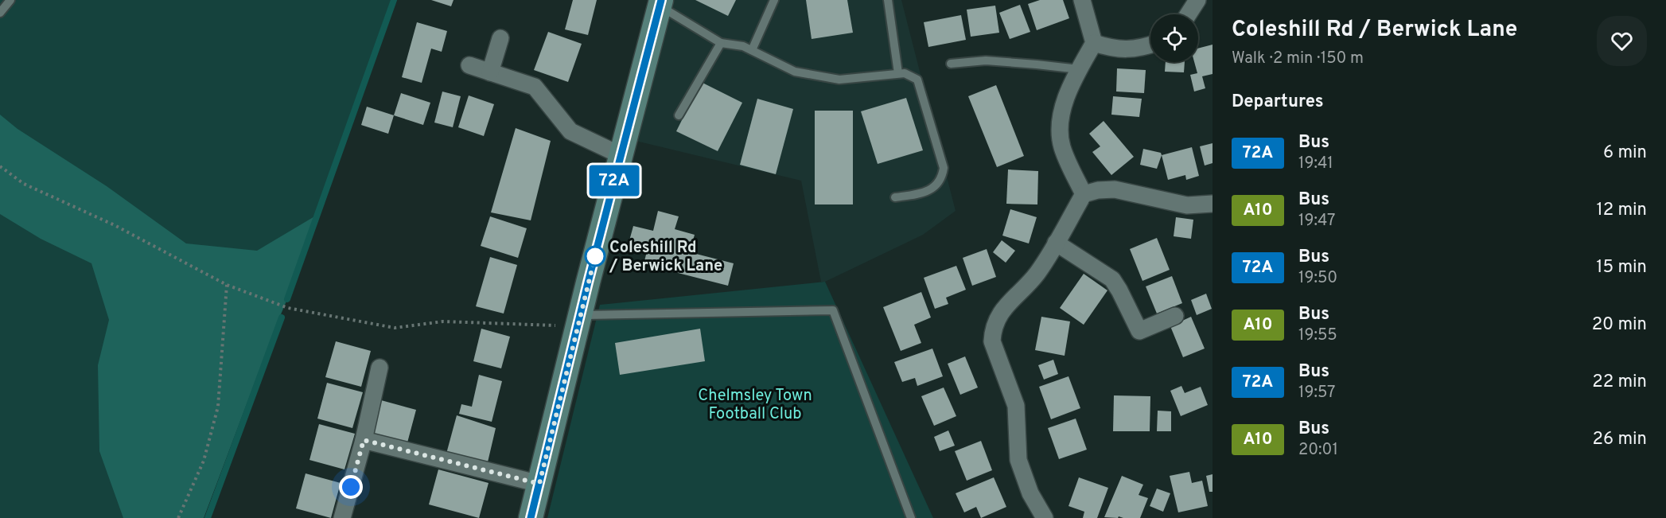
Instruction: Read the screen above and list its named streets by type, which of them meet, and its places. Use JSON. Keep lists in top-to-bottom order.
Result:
{
  "parks": ["Chelmsley Town Football Club"],
  "places": ["Coleshill Rd / Berwick Lane"],
  "lines": ["bus line 72A"],
  "page": {
    "on_map": "72A",
    "heading": [
      ["Coleshill Rd / Berwick Lane", "Walk · 2 min · 150 m"],
      "Departures"
    ],
    "list": [
      {
        "mark": "72A",
        "name": "Bus",
        "note": "19:41",
        "value": "6 min"
      },
      {
        "mark": "A10",
        "name": "Bus",
        "note": "19:47",
        "value": "12 min"
      },
      {
        "mark": "72A",
        "name": "Bus",
        "note": "19:50",
        "value": "15 min"
      },
      {
        "mark": "A10",
        "name": "Bus",
        "note": "19:55",
        "value": "20 min"
      },
      {
        "mark": "72A",
        "name": "Bus",
        "note": "19:57",
        "value": "22 min"
      },
      {
        "mark": "A10",
        "name": "Bus",
        "note": "20:01",
        "value": "26 min"
      }
    ]
  }
}
